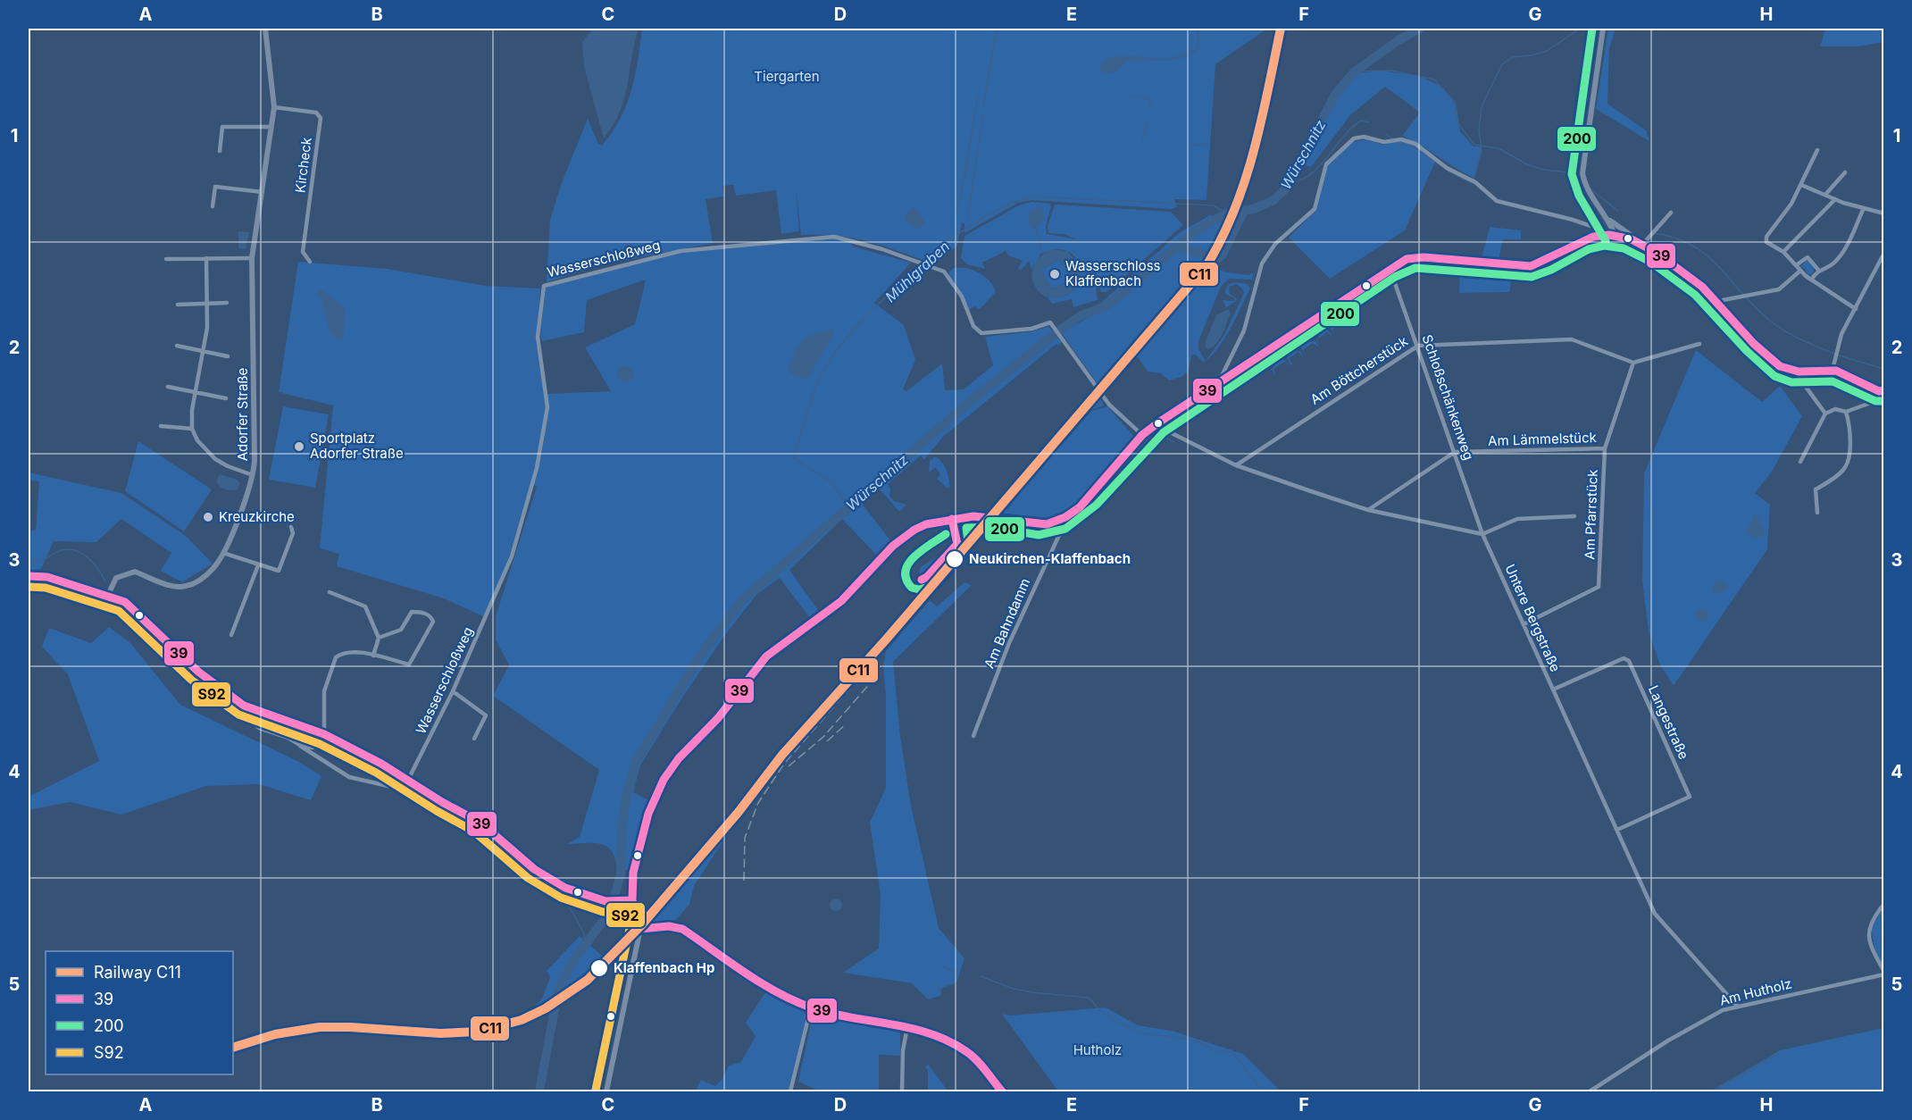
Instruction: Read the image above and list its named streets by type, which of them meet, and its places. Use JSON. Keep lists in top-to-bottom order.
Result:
{
  "streets": {
    "street": [
      "Kircheck",
      "Wasserschloßweg",
      "Am Böttcherstück",
      "Schloßschänkenweg",
      "Adorfer Straße",
      "Am Lämmelstück",
      "Am Pfarrstück",
      "Untere Bergstraße",
      "Am Bahndamm",
      "Langestraße",
      "Am Hutholz"
    ]
  },
  "crossings": [
    ["Kircheck", "Adorfer Straße"],
    ["Am Böttcherstück", "Schloßschänkenweg"],
    ["Am Böttcherstück", "Am Pfarrstück"],
    ["Schloßschänkenweg", "Am Lämmelstück"],
    ["Schloßschänkenweg", "Untere Bergstraße"],
    ["Am Lämmelstück", "Am Pfarrstück"],
    ["Am Pfarrstück", "Untere Bergstraße"],
    ["Untere Bergstraße", "Langestraße"],
    ["Untere Bergstraße", "Am Hutholz"]
  ],
  "water": ["Würschnitz", "Mühlgraben"],
  "parks": ["Tiergarten", "Hutholz"],
  "places": [
    "Wasserschloss Klaffenbach",
    "Sportplatz Adorfer Straße",
    "Kreuzkirche",
    "Neukirchen-Klaffenbach",
    "Klaffenbach Hp"
  ],
  "lines": [
    "rail line C11",
    "transit line 200",
    "transit line 39",
    "transit line S92"
  ],
  "legend": [
    "Railway C11",
    "39",
    "200",
    "S92"
  ],
  "grid": {
    "columns": [
      "A",
      "B",
      "C",
      "D",
      "E",
      "F",
      "G",
      "H"
    ],
    "rows": [
      "1",
      "2",
      "3",
      "4",
      "5"
    ]
  }
}
